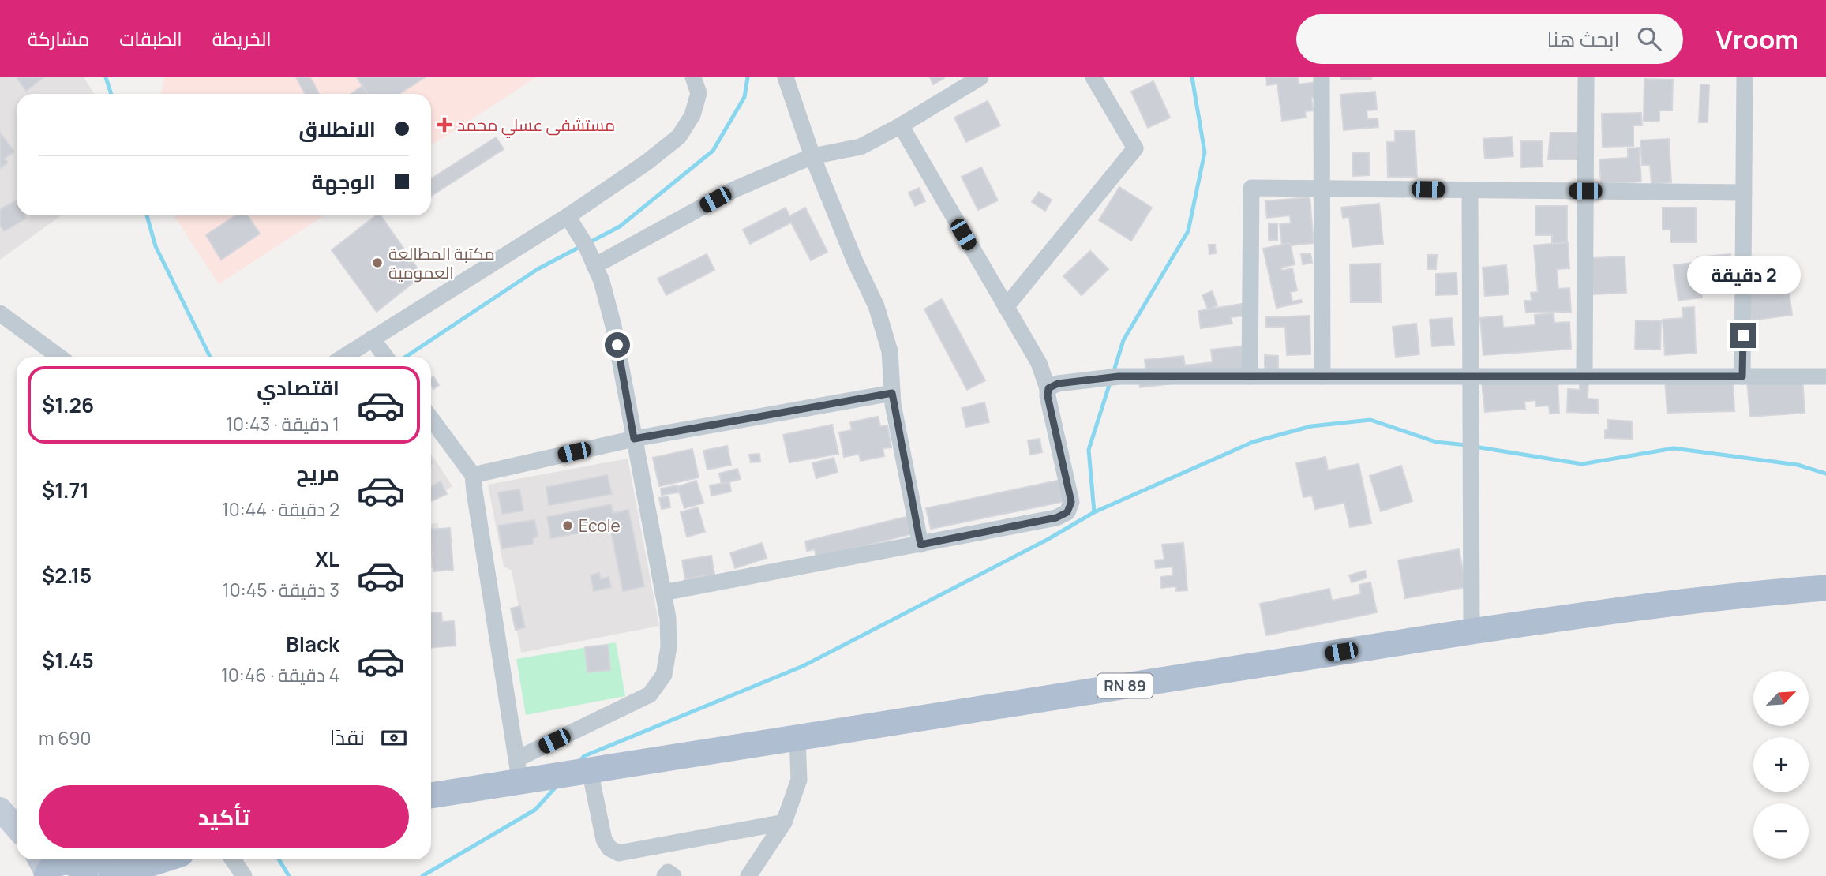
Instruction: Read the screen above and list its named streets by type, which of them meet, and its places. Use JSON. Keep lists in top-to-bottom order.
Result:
{
  "streets": {
    "main road": ["RN 89"]
  },
  "places": {
    "health": ["مستشفى عسلي محمد"],
    "other": ["مكتبة المطالعة العمومية", "Ecole"]
  },
  "north": "top right",
  "page": {
    "header": "Vroom",
    "search": "ابحث هنا",
    "nav": ["الخريطة", "الطبقات", "مشاركة"],
    "banner": ["الانطلاق", "الوجهة"],
    "bubble": "2 دقيقة",
    "list": [
      {
        "name": "اقتصادي",
        "note": "1 دقيقة · 10:43",
        "value": "$1.26"
      },
      {
        "name": "مريح",
        "note": "2 دقيقة · 10:44",
        "value": "$1.71"
      },
      {
        "name": "XL",
        "note": "3 دقيقة · 10:45",
        "value": "$2.15"
      },
      {
        "name": "Black",
        "note": "4 دقيقة · 10:46",
        "value": "$1.45"
      }
    ],
    "map_buttons": ["+", "−"],
    "pay": ["نقدًا", "690 m"],
    "buttons": "تأكيد"
  }
}
